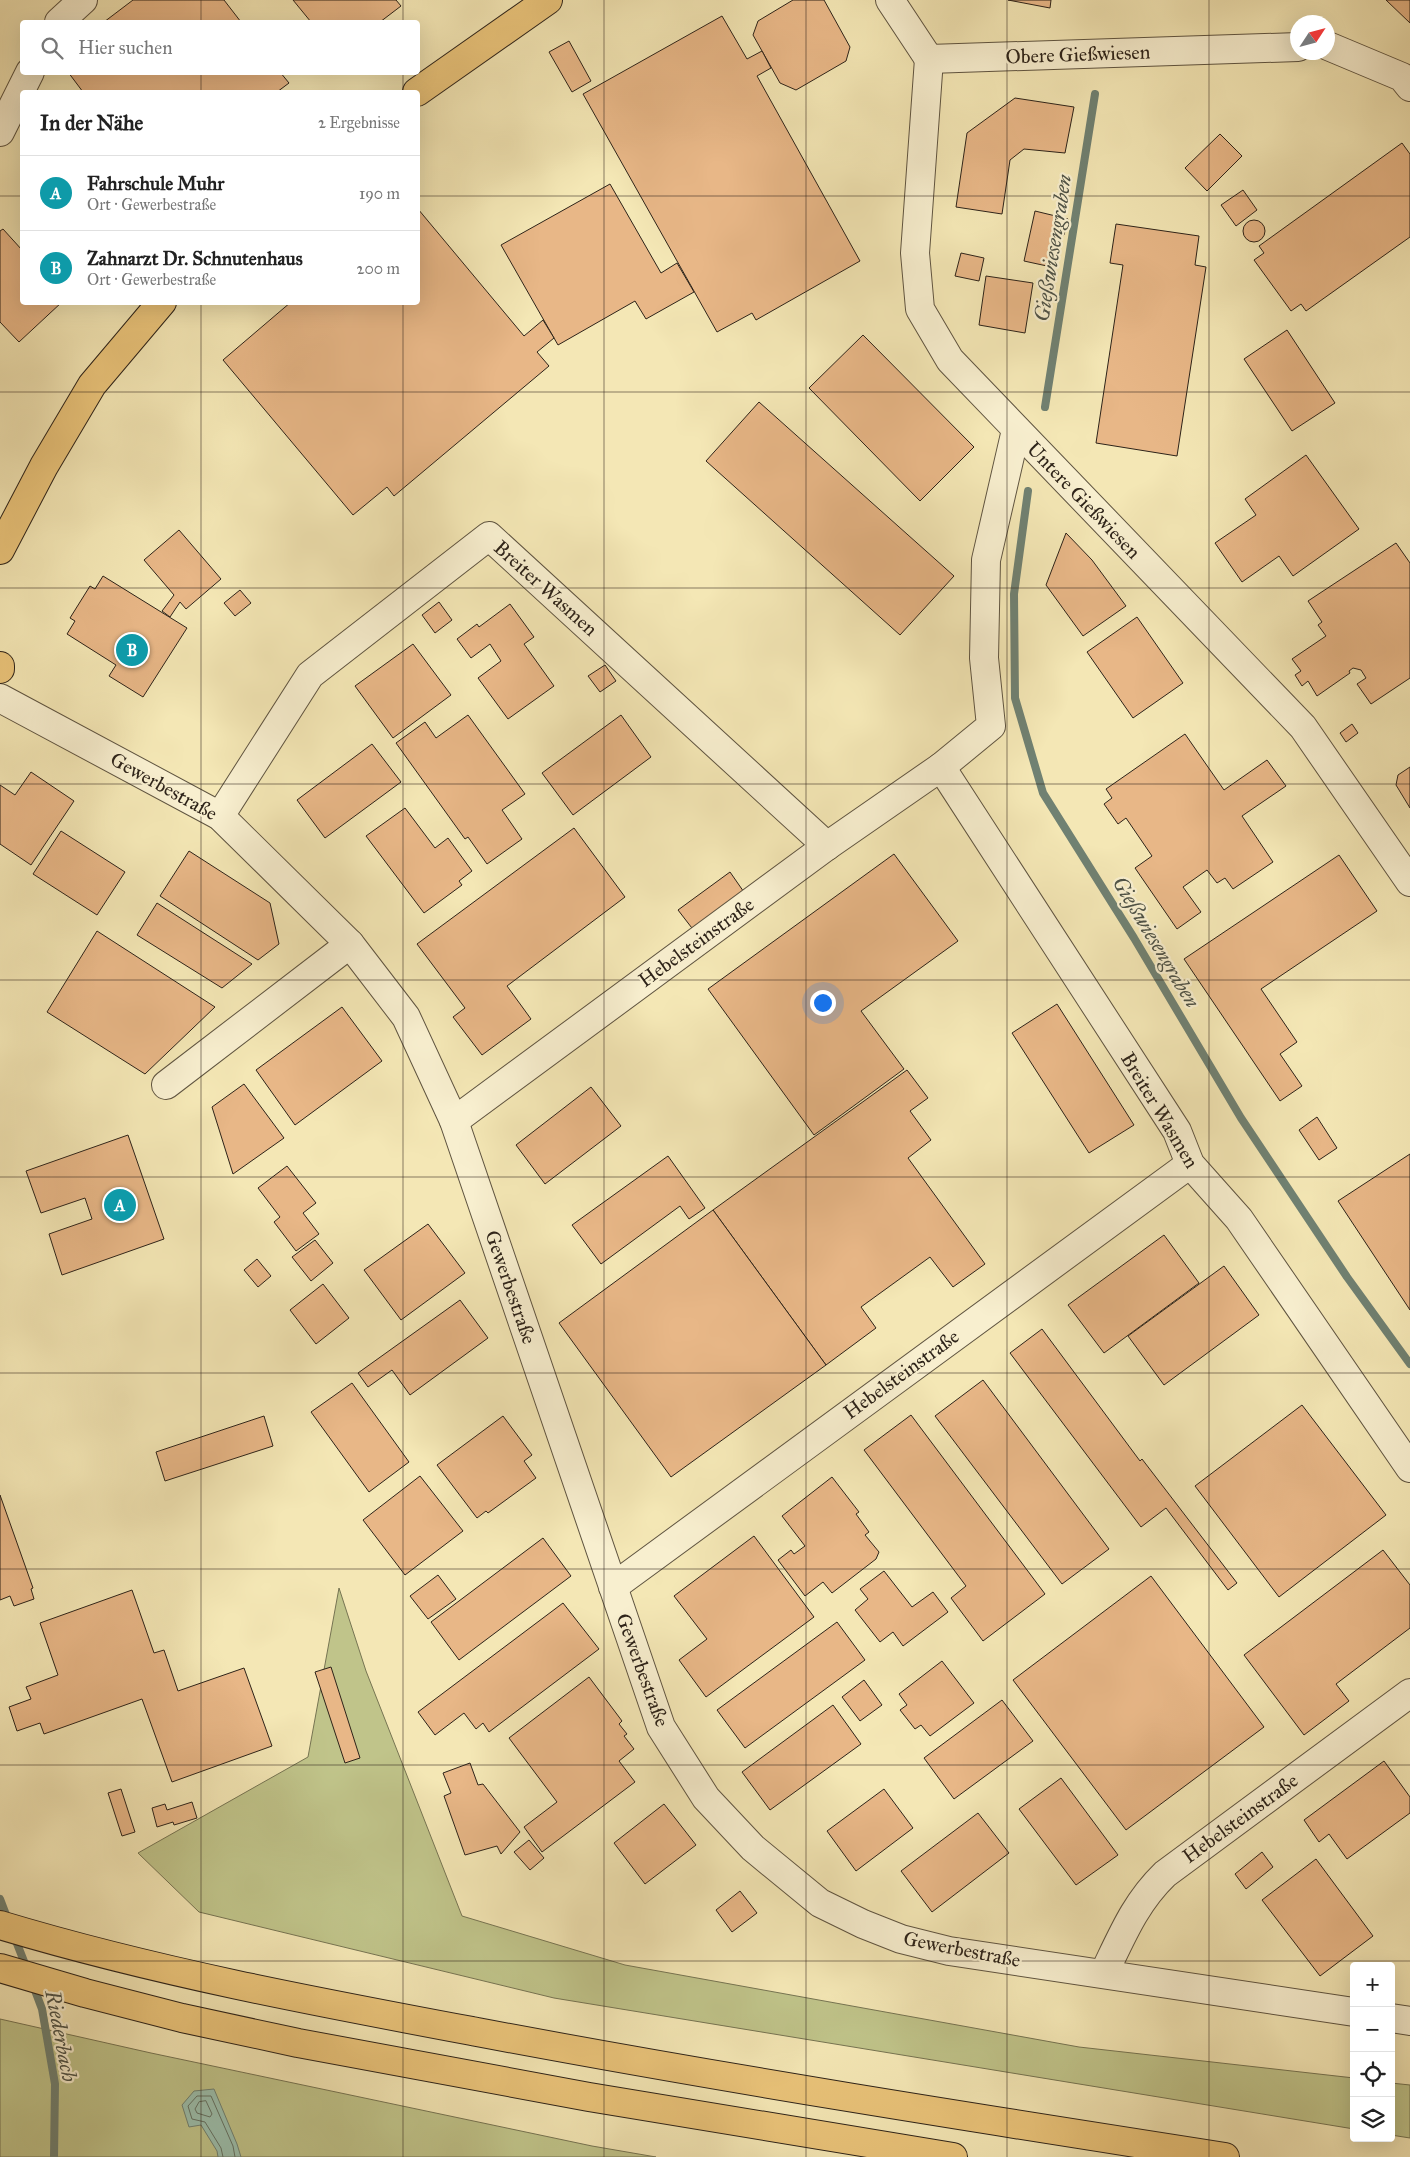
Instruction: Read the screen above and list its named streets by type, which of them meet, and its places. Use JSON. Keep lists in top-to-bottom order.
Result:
{
  "streets": {
    "street": [
      "Obere Gießwiesen",
      "Untere Gießwiesen",
      "Breiter Wasmen",
      "Gewerbestraße",
      "Hebelsteinstraße"
    ]
  },
  "crossings": [
    ["Obere Gießwiesen", "Untere Gießwiesen"],
    ["Untere Gießwiesen", "Hebelsteinstraße"],
    ["Breiter Wasmen", "Gewerbestraße"],
    ["Breiter Wasmen", "Hebelsteinstraße"],
    ["Gewerbestraße", "Hebelsteinstraße"]
  ],
  "water": ["Gießwiesengraben", "Riederbach"],
  "north": "top right",
  "page": {
    "search": "Hier suchen",
    "heading": ["In der Nähe", "2 Ergebnisse"],
    "list": [
      {
        "mark": "A",
        "name": "Fahrschule Muhr",
        "note": "Ort · Gewerbestraße",
        "value": "190 m"
      },
      {
        "mark": "B",
        "name": "Zahnarzt Dr. Schnutenhaus",
        "note": "Ort · Gewerbestraße",
        "value": "200 m"
      }
    ],
    "pins": ["B", "A"],
    "map_buttons": ["+", "−"]
  }
}
